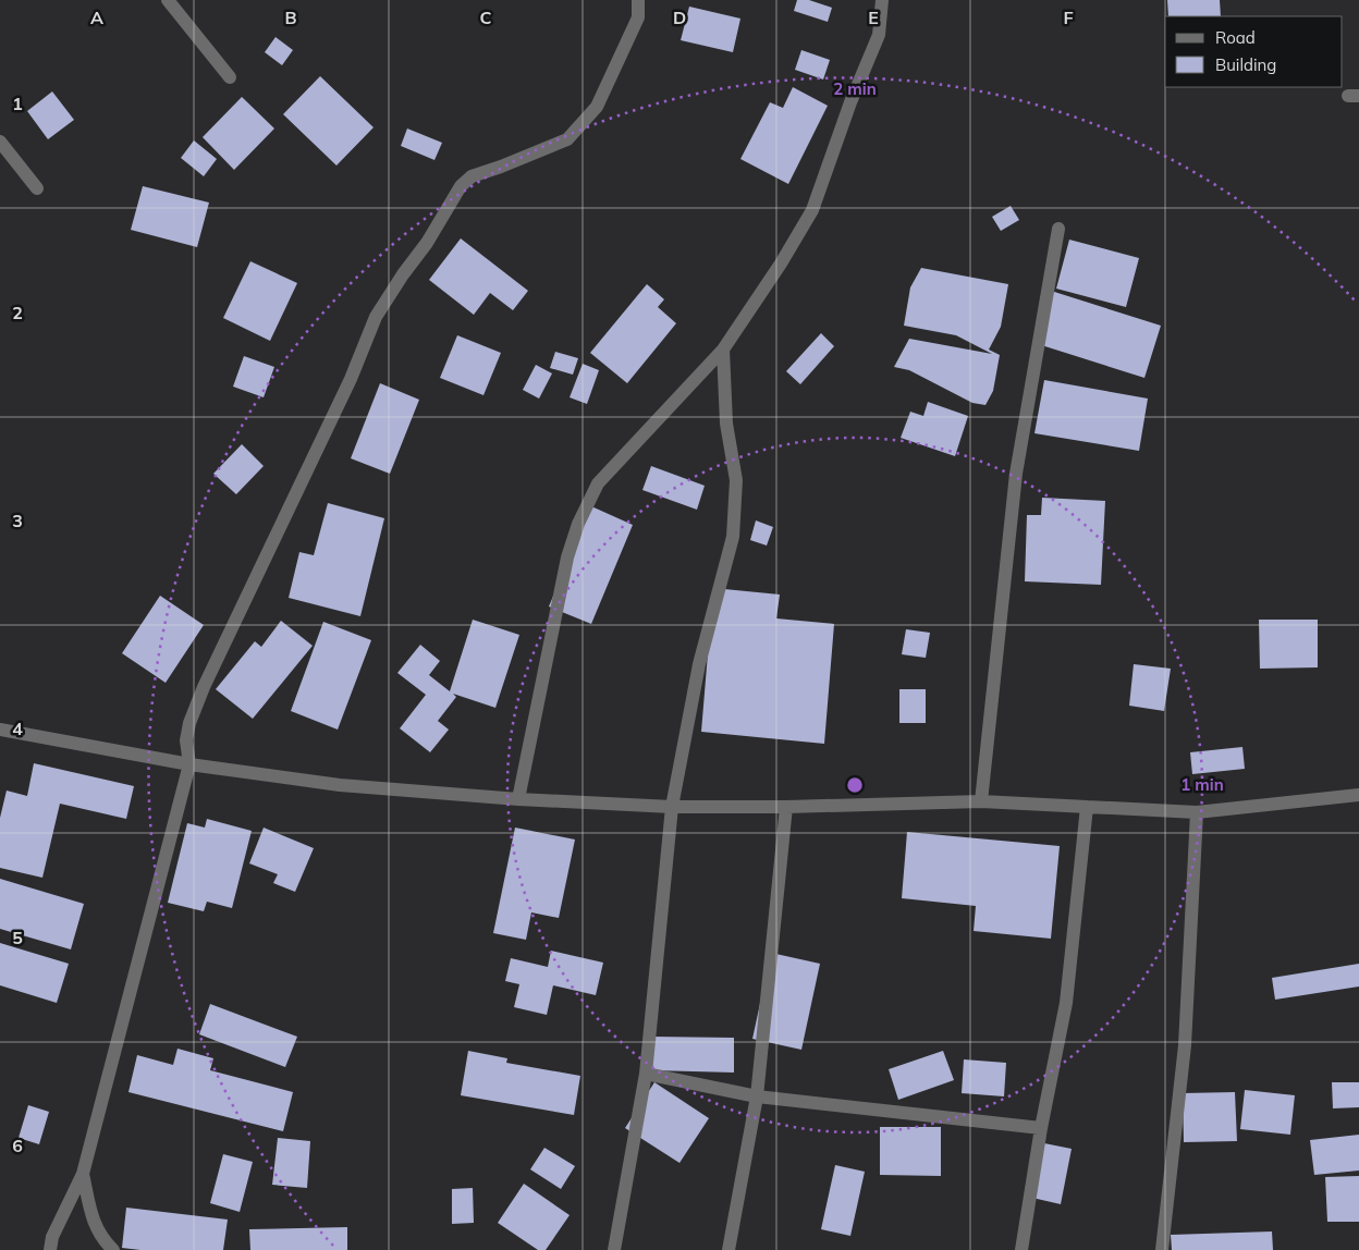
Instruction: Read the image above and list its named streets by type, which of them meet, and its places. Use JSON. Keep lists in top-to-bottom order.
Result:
{
  "legend": ["Road", "Building"],
  "grid": {
    "columns": [
      "A",
      "B",
      "C",
      "D",
      "E",
      "F"
    ],
    "rows": [
      "1",
      "2",
      "3",
      "4",
      "5",
      "6"
    ]
  },
  "rings": ["2 min", "1 min"]
}
